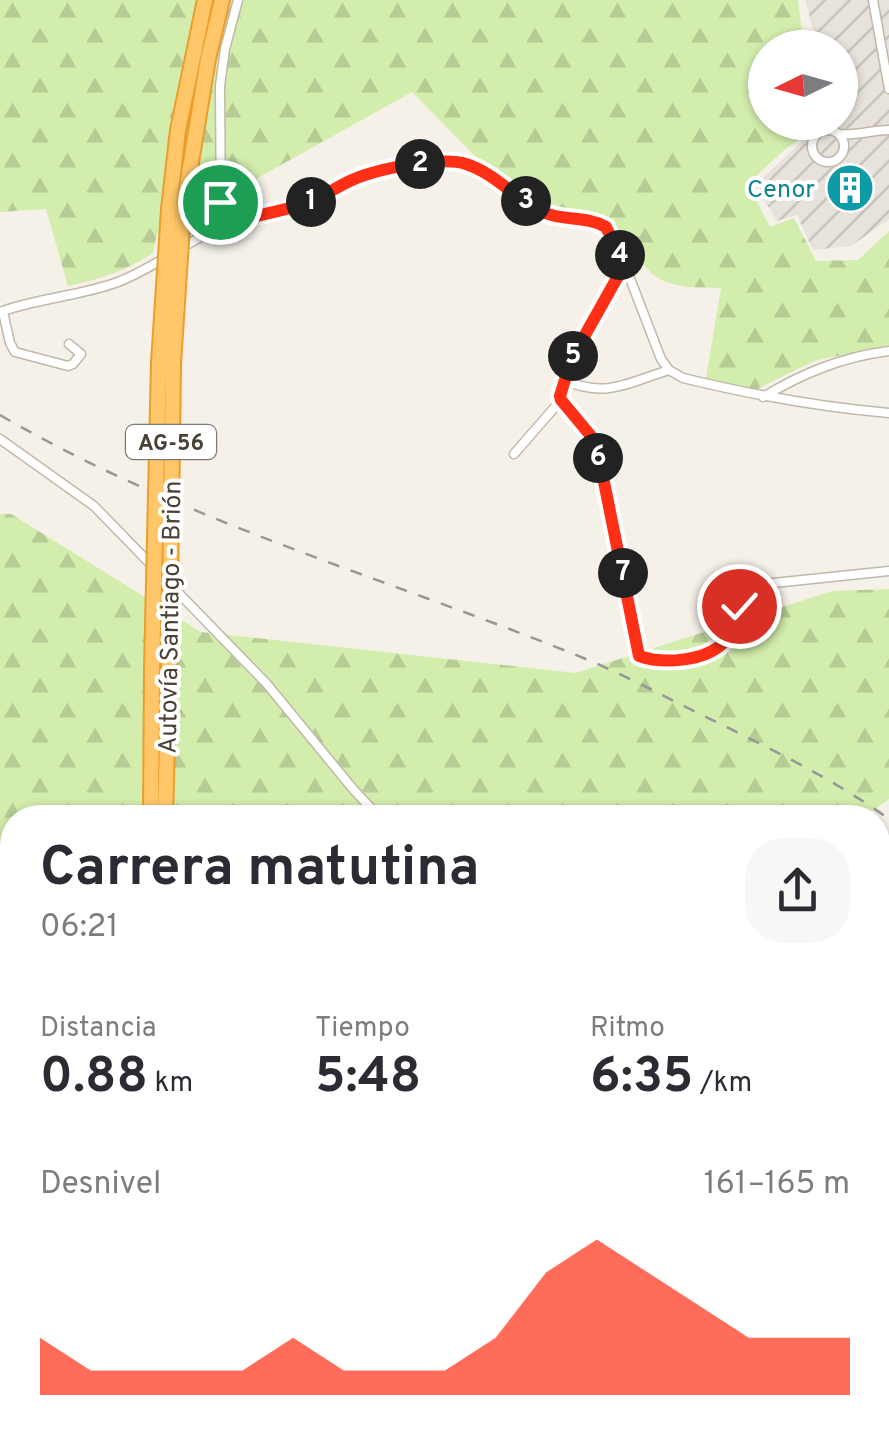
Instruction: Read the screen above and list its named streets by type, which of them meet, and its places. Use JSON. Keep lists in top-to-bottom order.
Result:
{
  "streets": {
    "highway": ["AG-56", "Autovía Santiago - Brión"]
  },
  "places": {
    "building": ["Cenor"]
  },
  "north": "left",
  "page": {
    "pins": [
      "2",
      "3",
      "1",
      "4",
      "5",
      "6",
      "7"
    ],
    "heading": ["Carrera matutina", "06:21"],
    "stats": [
      ["Distancia", "0.88 km"],
      ["Tiempo", "5:48"],
      ["Ritmo", "6:35 /km"]
    ],
    "chart": ["Desnivel", "161–165 m"]
  }
}
